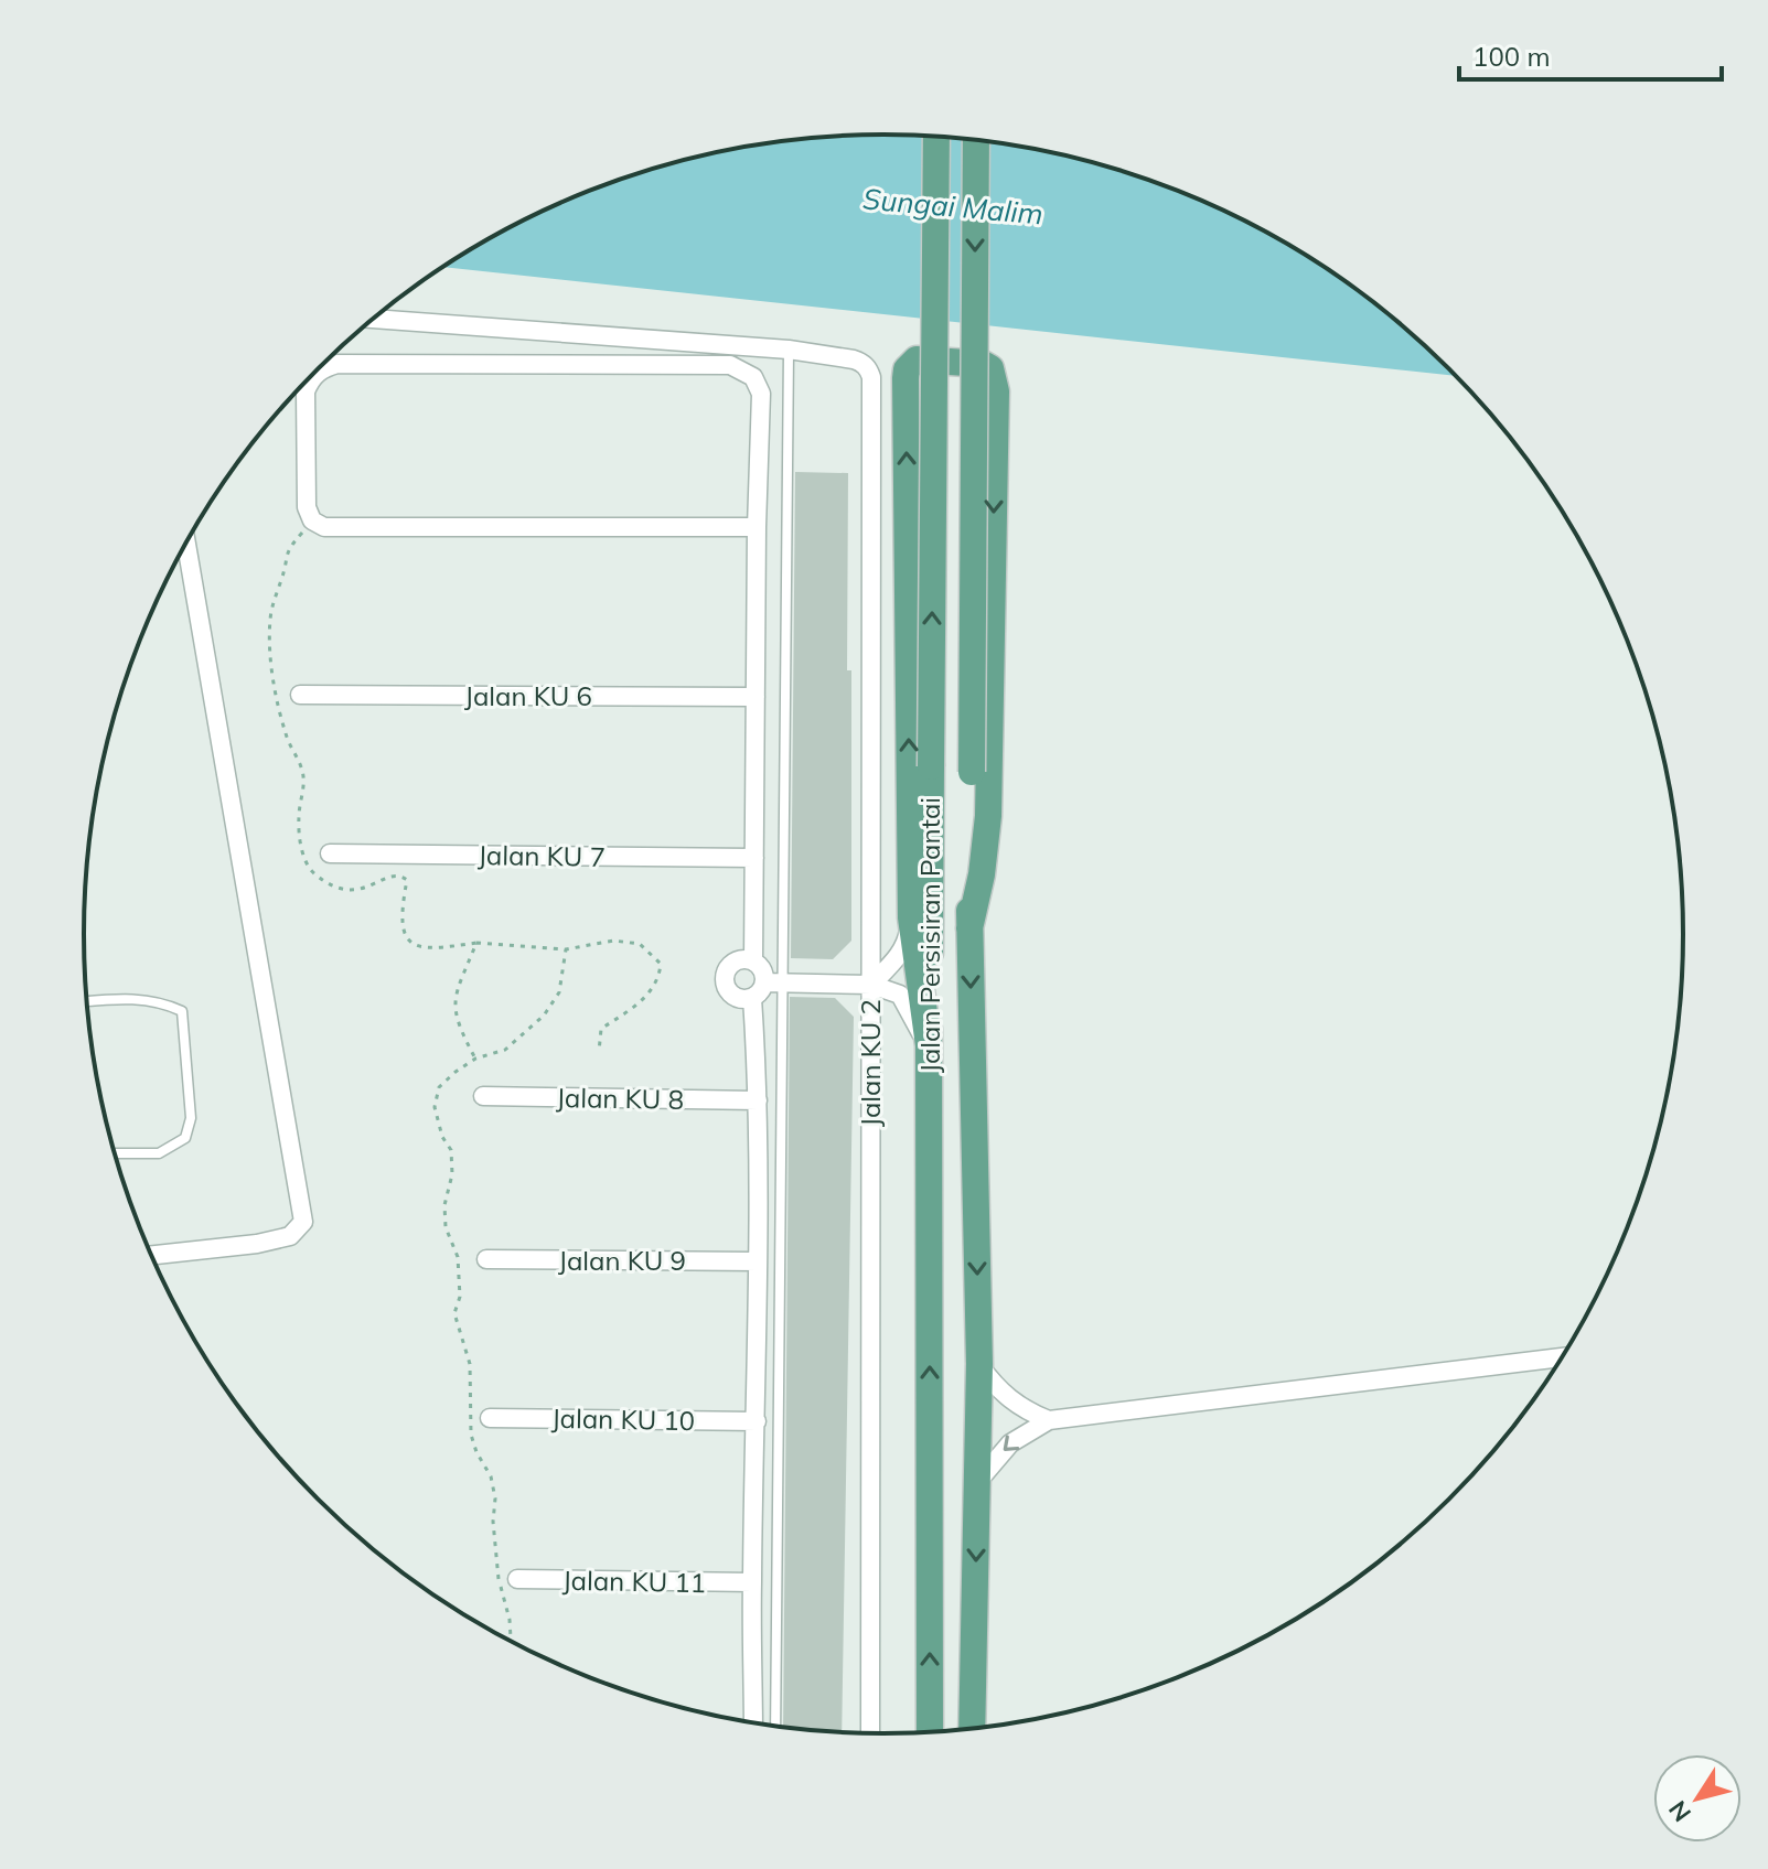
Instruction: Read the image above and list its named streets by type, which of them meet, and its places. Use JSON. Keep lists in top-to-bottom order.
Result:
{
  "streets": {
    "main road": ["Jalan Persisiran Pantai"],
    "street": [
      "Jalan KU 6",
      "Jalan KU 7",
      "Jalan KU 2",
      "Jalan KU 8",
      "Jalan KU 9",
      "Jalan KU 10",
      "Jalan KU 11"
    ]
  },
  "water": ["Sungai Malim"],
  "scale_bar": "100 m",
  "north": "bottom left"
}
